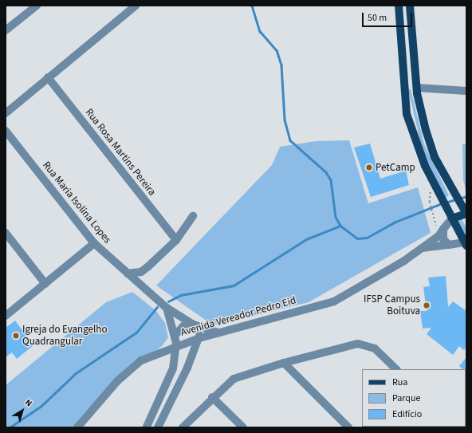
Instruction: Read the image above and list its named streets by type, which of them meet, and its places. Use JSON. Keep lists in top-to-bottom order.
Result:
{
  "streets": {
    "street": ["Rua Rosa Martins Pereira", "Rua Maria Isolina Lopes", "Avenida Vereador Pedro Eid"]
  },
  "crossings": [
    ["Rua Maria Isolina Lopes", "Avenida Vereador Pedro Eid"]
  ],
  "places": ["PetCamp", "IFSP Campus Boituva", "Igreja do Evangelho Quadrangular"],
  "legend": ["Rua", "Parque", "Edifício"],
  "scale_bar": "50 m",
  "north": "top right"
}
